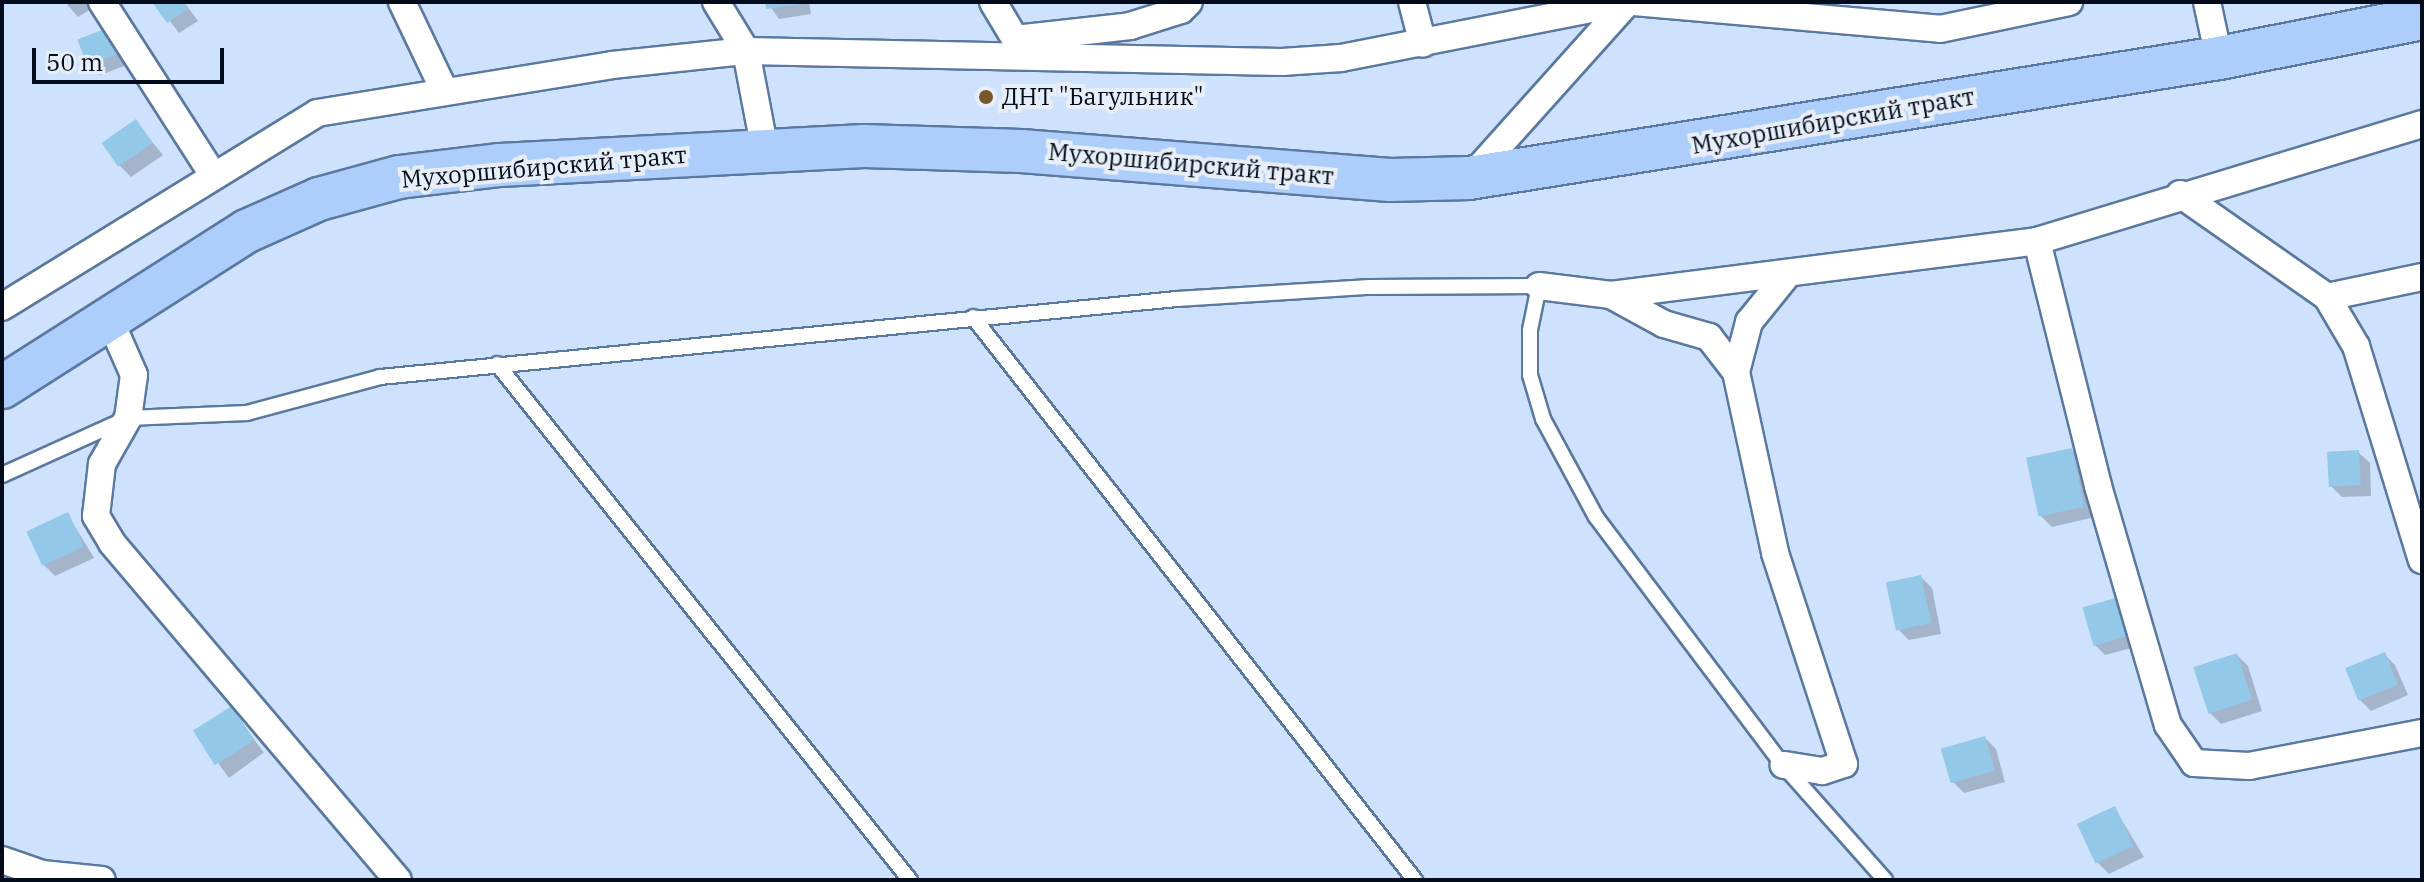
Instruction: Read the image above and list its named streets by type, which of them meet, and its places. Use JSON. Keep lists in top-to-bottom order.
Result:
{
  "streets": {
    "main road": ["Мухоршибирский тракт"]
  },
  "places": ["ДНТ \"Багульник\""],
  "scale_bar": "50 m"
}
